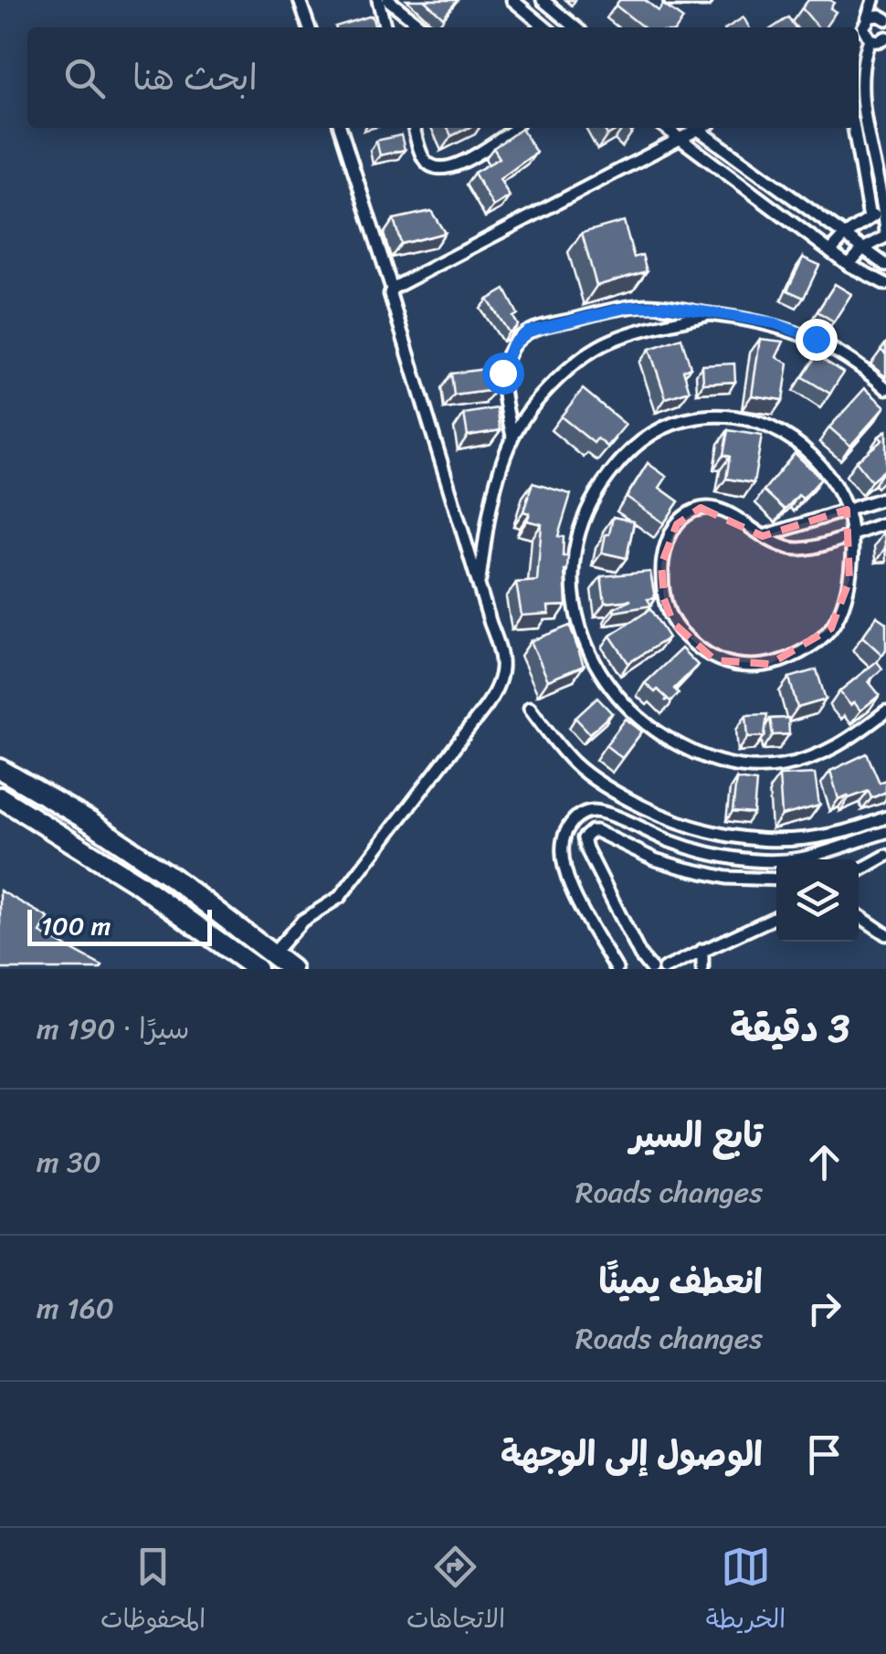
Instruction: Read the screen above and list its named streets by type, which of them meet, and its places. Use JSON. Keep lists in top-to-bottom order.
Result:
{
  "scale_bar": "100 m",
  "page": {
    "search": "ابحث هنا",
    "scale": "100 m",
    "heading": ["3 دقيقة", "سيرًا · 190 m"],
    "list": [
      ["تابع السير", "Roads changes", "30 m"],
      ["انعطف يمينًا", "Roads changes", "160 m"],
      "الوصول إلى الوجهة"
    ],
    "nav": ["الخريطة", "الاتجاهات", "المحفوظات"]
  }
}
